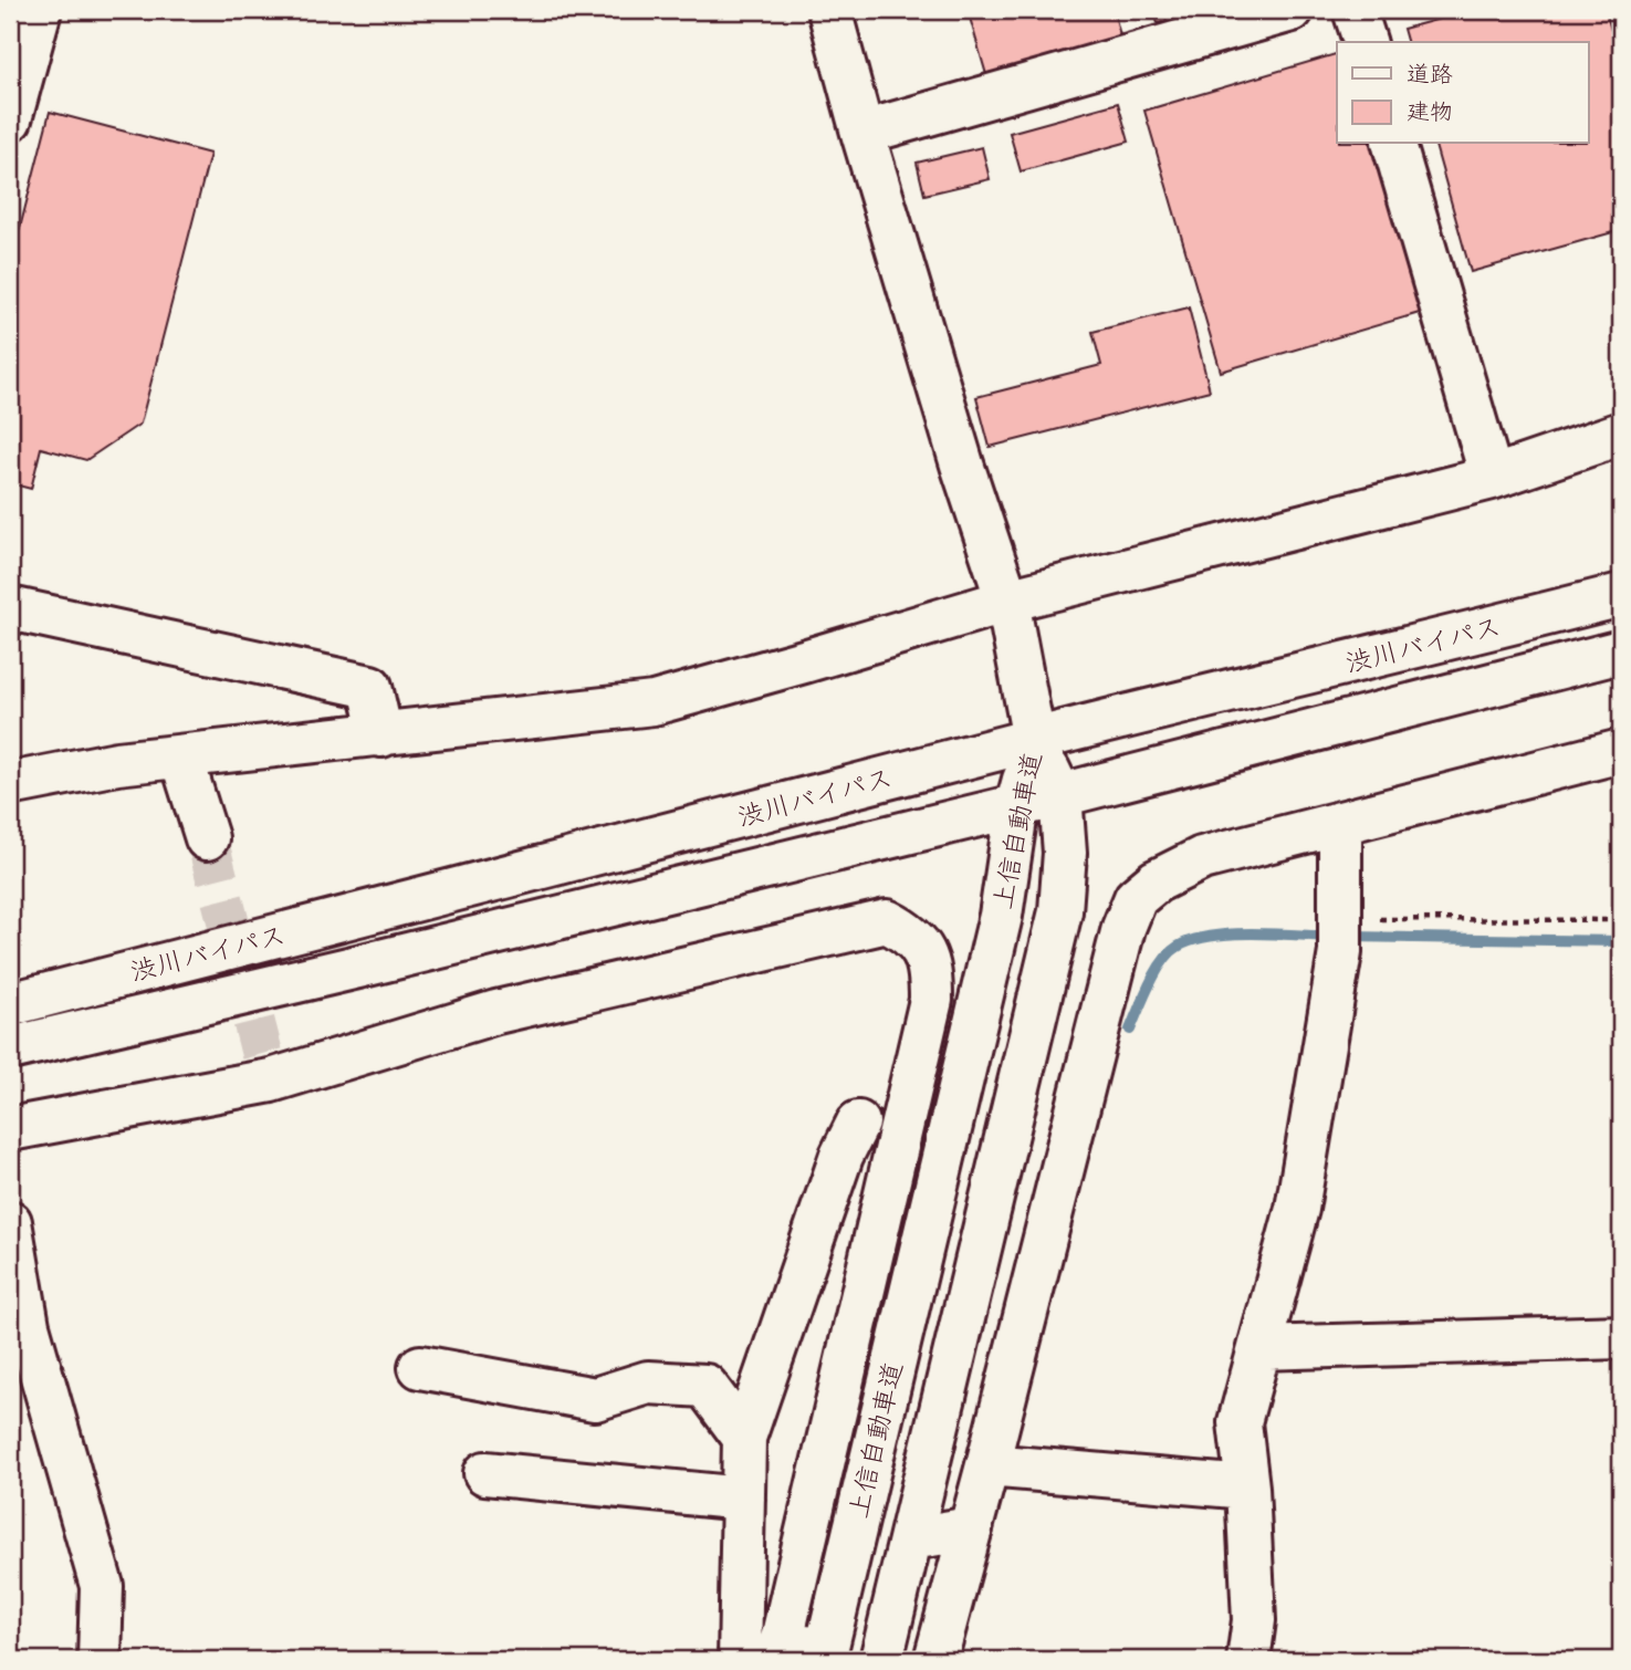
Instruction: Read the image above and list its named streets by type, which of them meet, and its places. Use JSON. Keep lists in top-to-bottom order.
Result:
{
  "streets": {
    "main road": ["渋川バイパス", "上信自動車道"]
  },
  "crossings": [
    ["渋川バイパス", "上信自動車道"]
  ],
  "legend": ["道路", "建物"]
}
